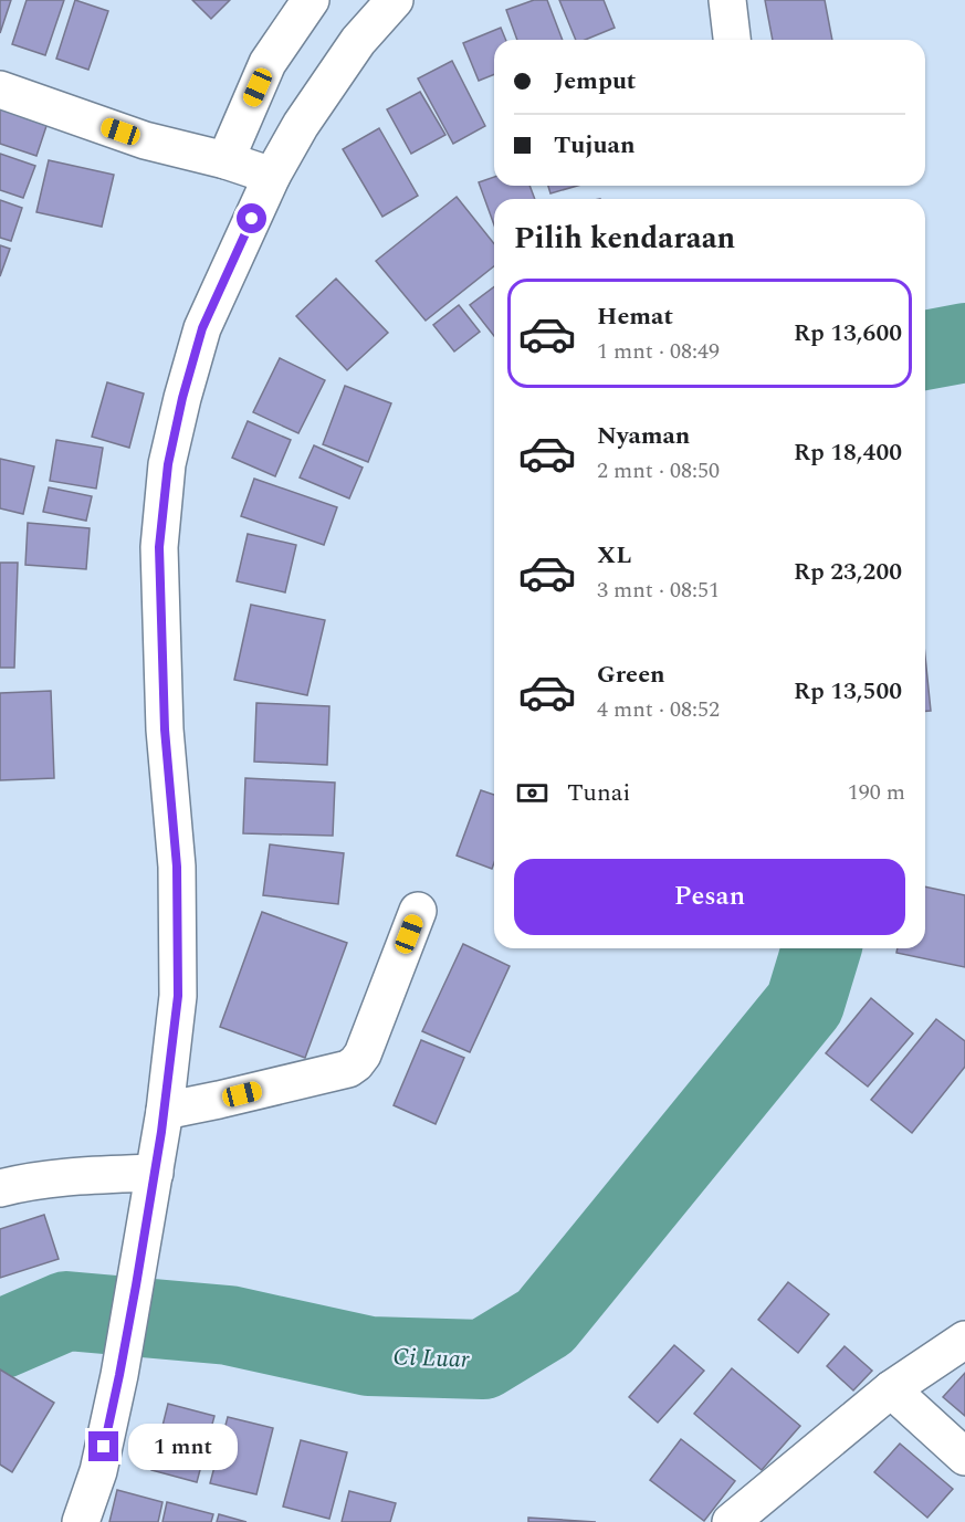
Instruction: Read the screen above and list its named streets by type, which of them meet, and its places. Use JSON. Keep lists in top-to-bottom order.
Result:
{
  "water": ["Ci Luar"],
  "page": {
    "banner": ["Jemput", "Tujuan"],
    "heading": "Pilih kendaraan",
    "list": [
      {
        "name": "Hemat",
        "note": "1 mnt · 08:49",
        "value": "Rp 13,600"
      },
      {
        "name": "Nyaman",
        "note": "2 mnt · 08:50",
        "value": "Rp 18,400"
      },
      {
        "name": "XL",
        "note": "3 mnt · 08:51",
        "value": "Rp 23,200"
      },
      {
        "name": "Green",
        "note": "4 mnt · 08:52",
        "value": "Rp 13,500"
      }
    ],
    "pay": ["Tunai", "190 m"],
    "buttons": "Pesan",
    "bubble": "1 mnt"
  }
}
